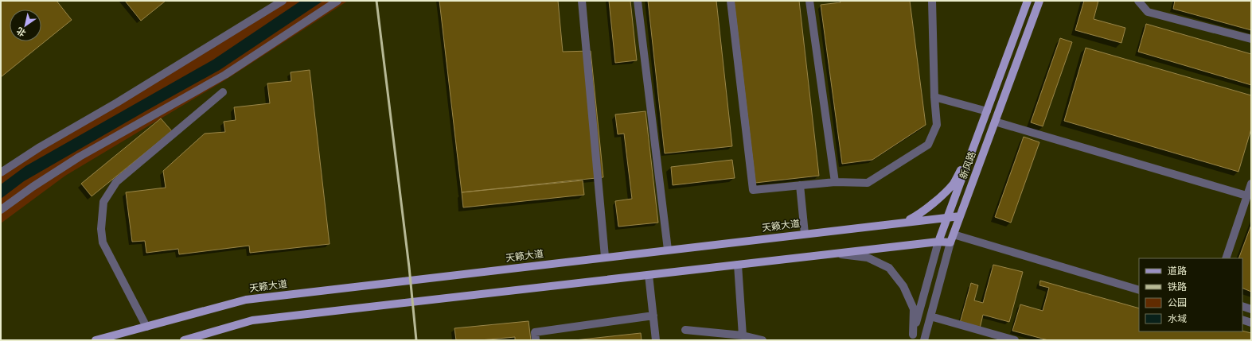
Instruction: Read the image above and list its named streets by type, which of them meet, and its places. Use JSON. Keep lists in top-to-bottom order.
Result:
{
  "streets": {
    "main road": ["新风路", "天籁大道"]
  },
  "crossings": [
    ["新风路", "天籁大道"]
  ],
  "legend": [
    "道路",
    "铁路",
    "公园",
    "水域"
  ],
  "north": "bottom left"
}
